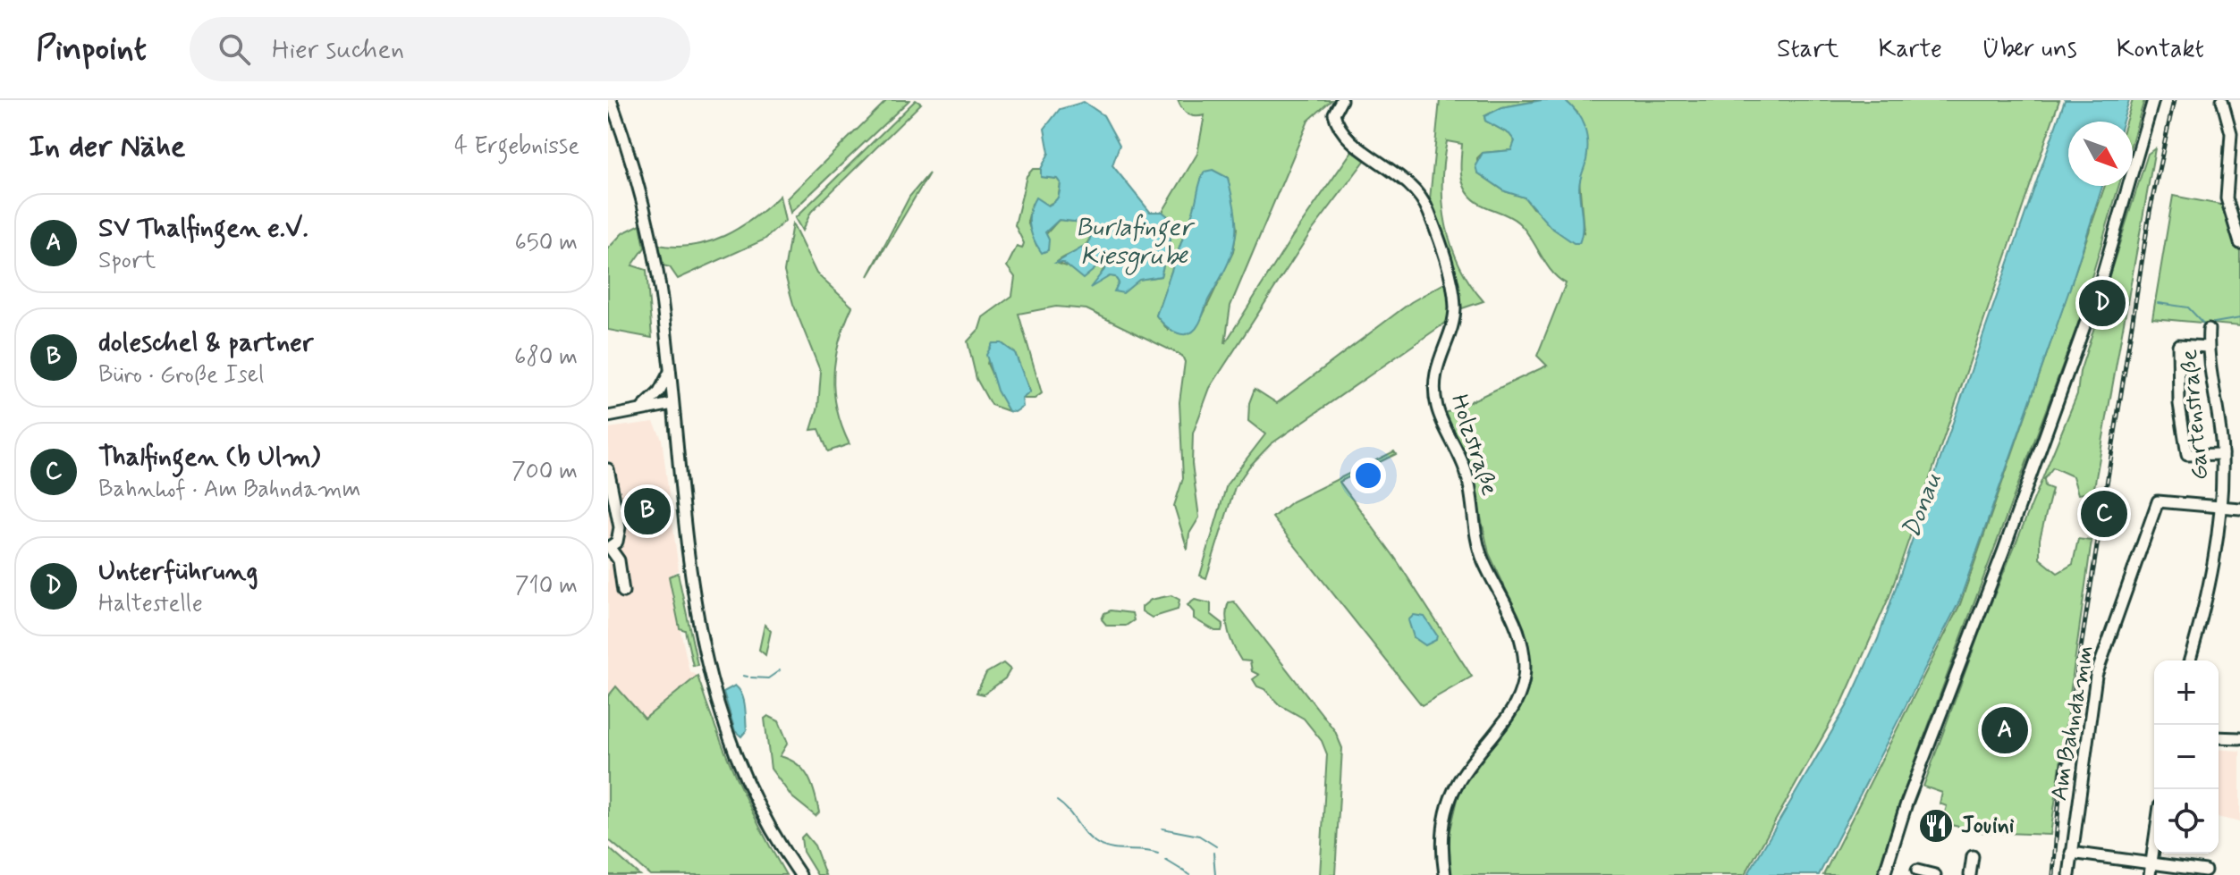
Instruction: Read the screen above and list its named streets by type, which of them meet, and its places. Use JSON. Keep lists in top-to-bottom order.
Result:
{
  "streets": {
    "street": ["Gartenstraße", "Holzstraße", "Am Bahndamm"]
  },
  "crossings": [
    ["Gartenstraße", "Am Bahndamm"]
  ],
  "water": ["Burlafinger Kiesgrube", "Donau"],
  "places": {
    "restaurant": ["Jouini"]
  },
  "north": "bottom right",
  "page": {
    "header": "Pinpoint",
    "search": "Hier suchen",
    "nav": [
      "Start",
      "Karte",
      "Über uns",
      "Kontakt"
    ],
    "heading": ["In der Nähe", "4 Ergebnisse"],
    "list": [
      {
        "mark": "A",
        "name": "SV Thalfingen e.V.",
        "note": "Sport",
        "value": "650 m"
      },
      {
        "mark": "B",
        "name": "doleschel & partner",
        "note": "Büro · Große Isel",
        "value": "680 m"
      },
      {
        "mark": "C",
        "name": "Thalfingen (b Ulm)",
        "note": "Bahnhof · Am Bahndamm",
        "value": "700 m"
      },
      {
        "mark": "D",
        "name": "Unterführung",
        "note": "Haltestelle",
        "value": "710 m"
      }
    ],
    "pins": [
      "D",
      "B",
      "C",
      "A"
    ],
    "map_buttons": ["+", "−"]
  }
}
